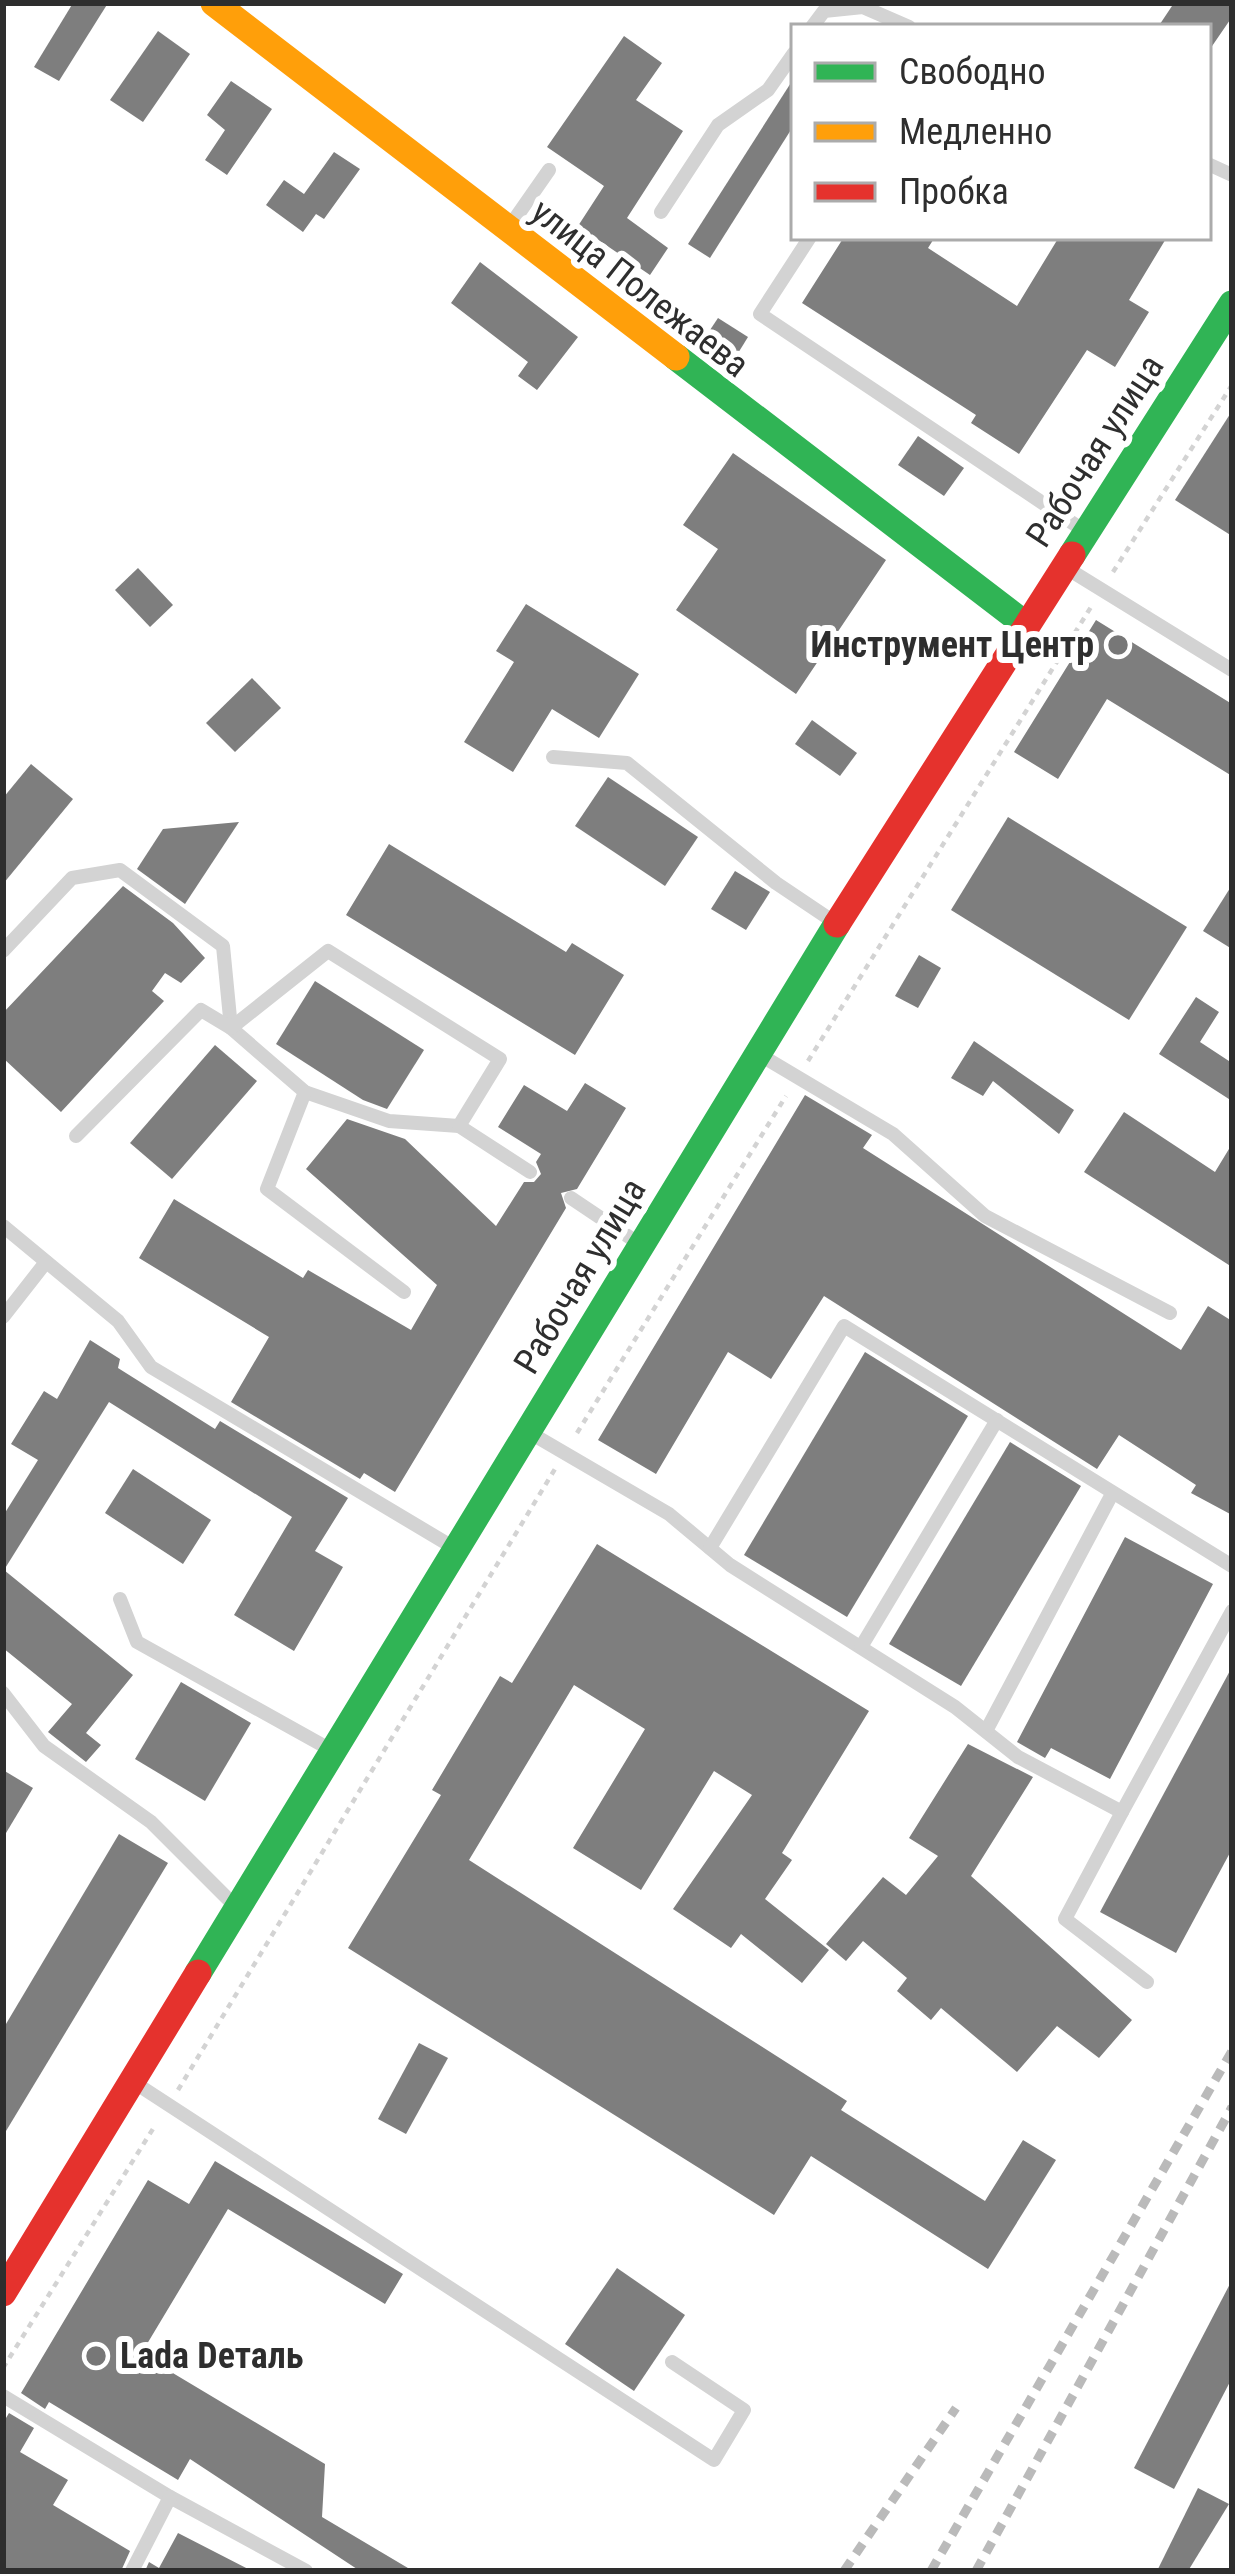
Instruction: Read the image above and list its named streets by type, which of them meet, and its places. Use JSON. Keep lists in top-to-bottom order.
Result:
{
  "streets": {
    "street": ["улица Полежаева", "Рабочая улица"]
  },
  "crossings": [
    ["улица Полежаева", "Рабочая улица"]
  ],
  "places": ["Инструмент Центр", "Lada Dеталь"],
  "legend": ["Свободно", "Медленно", "Пробка"]
}
